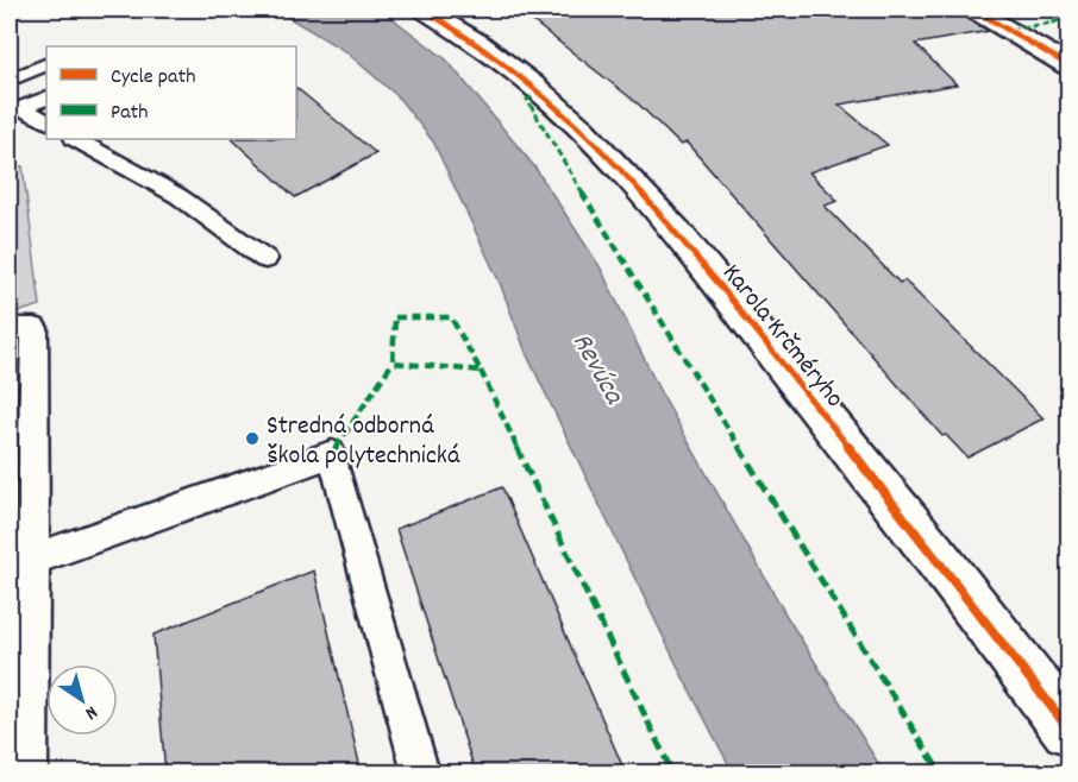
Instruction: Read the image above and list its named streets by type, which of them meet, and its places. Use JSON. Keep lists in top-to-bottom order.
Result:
{
  "streets": {
    "street": ["Karola Krčméryho"]
  },
  "water": ["Revúca"],
  "places": ["Stredná odborná škola polytechnická"],
  "legend": ["Cycle path", "Path"],
  "north": "bottom right"
}
